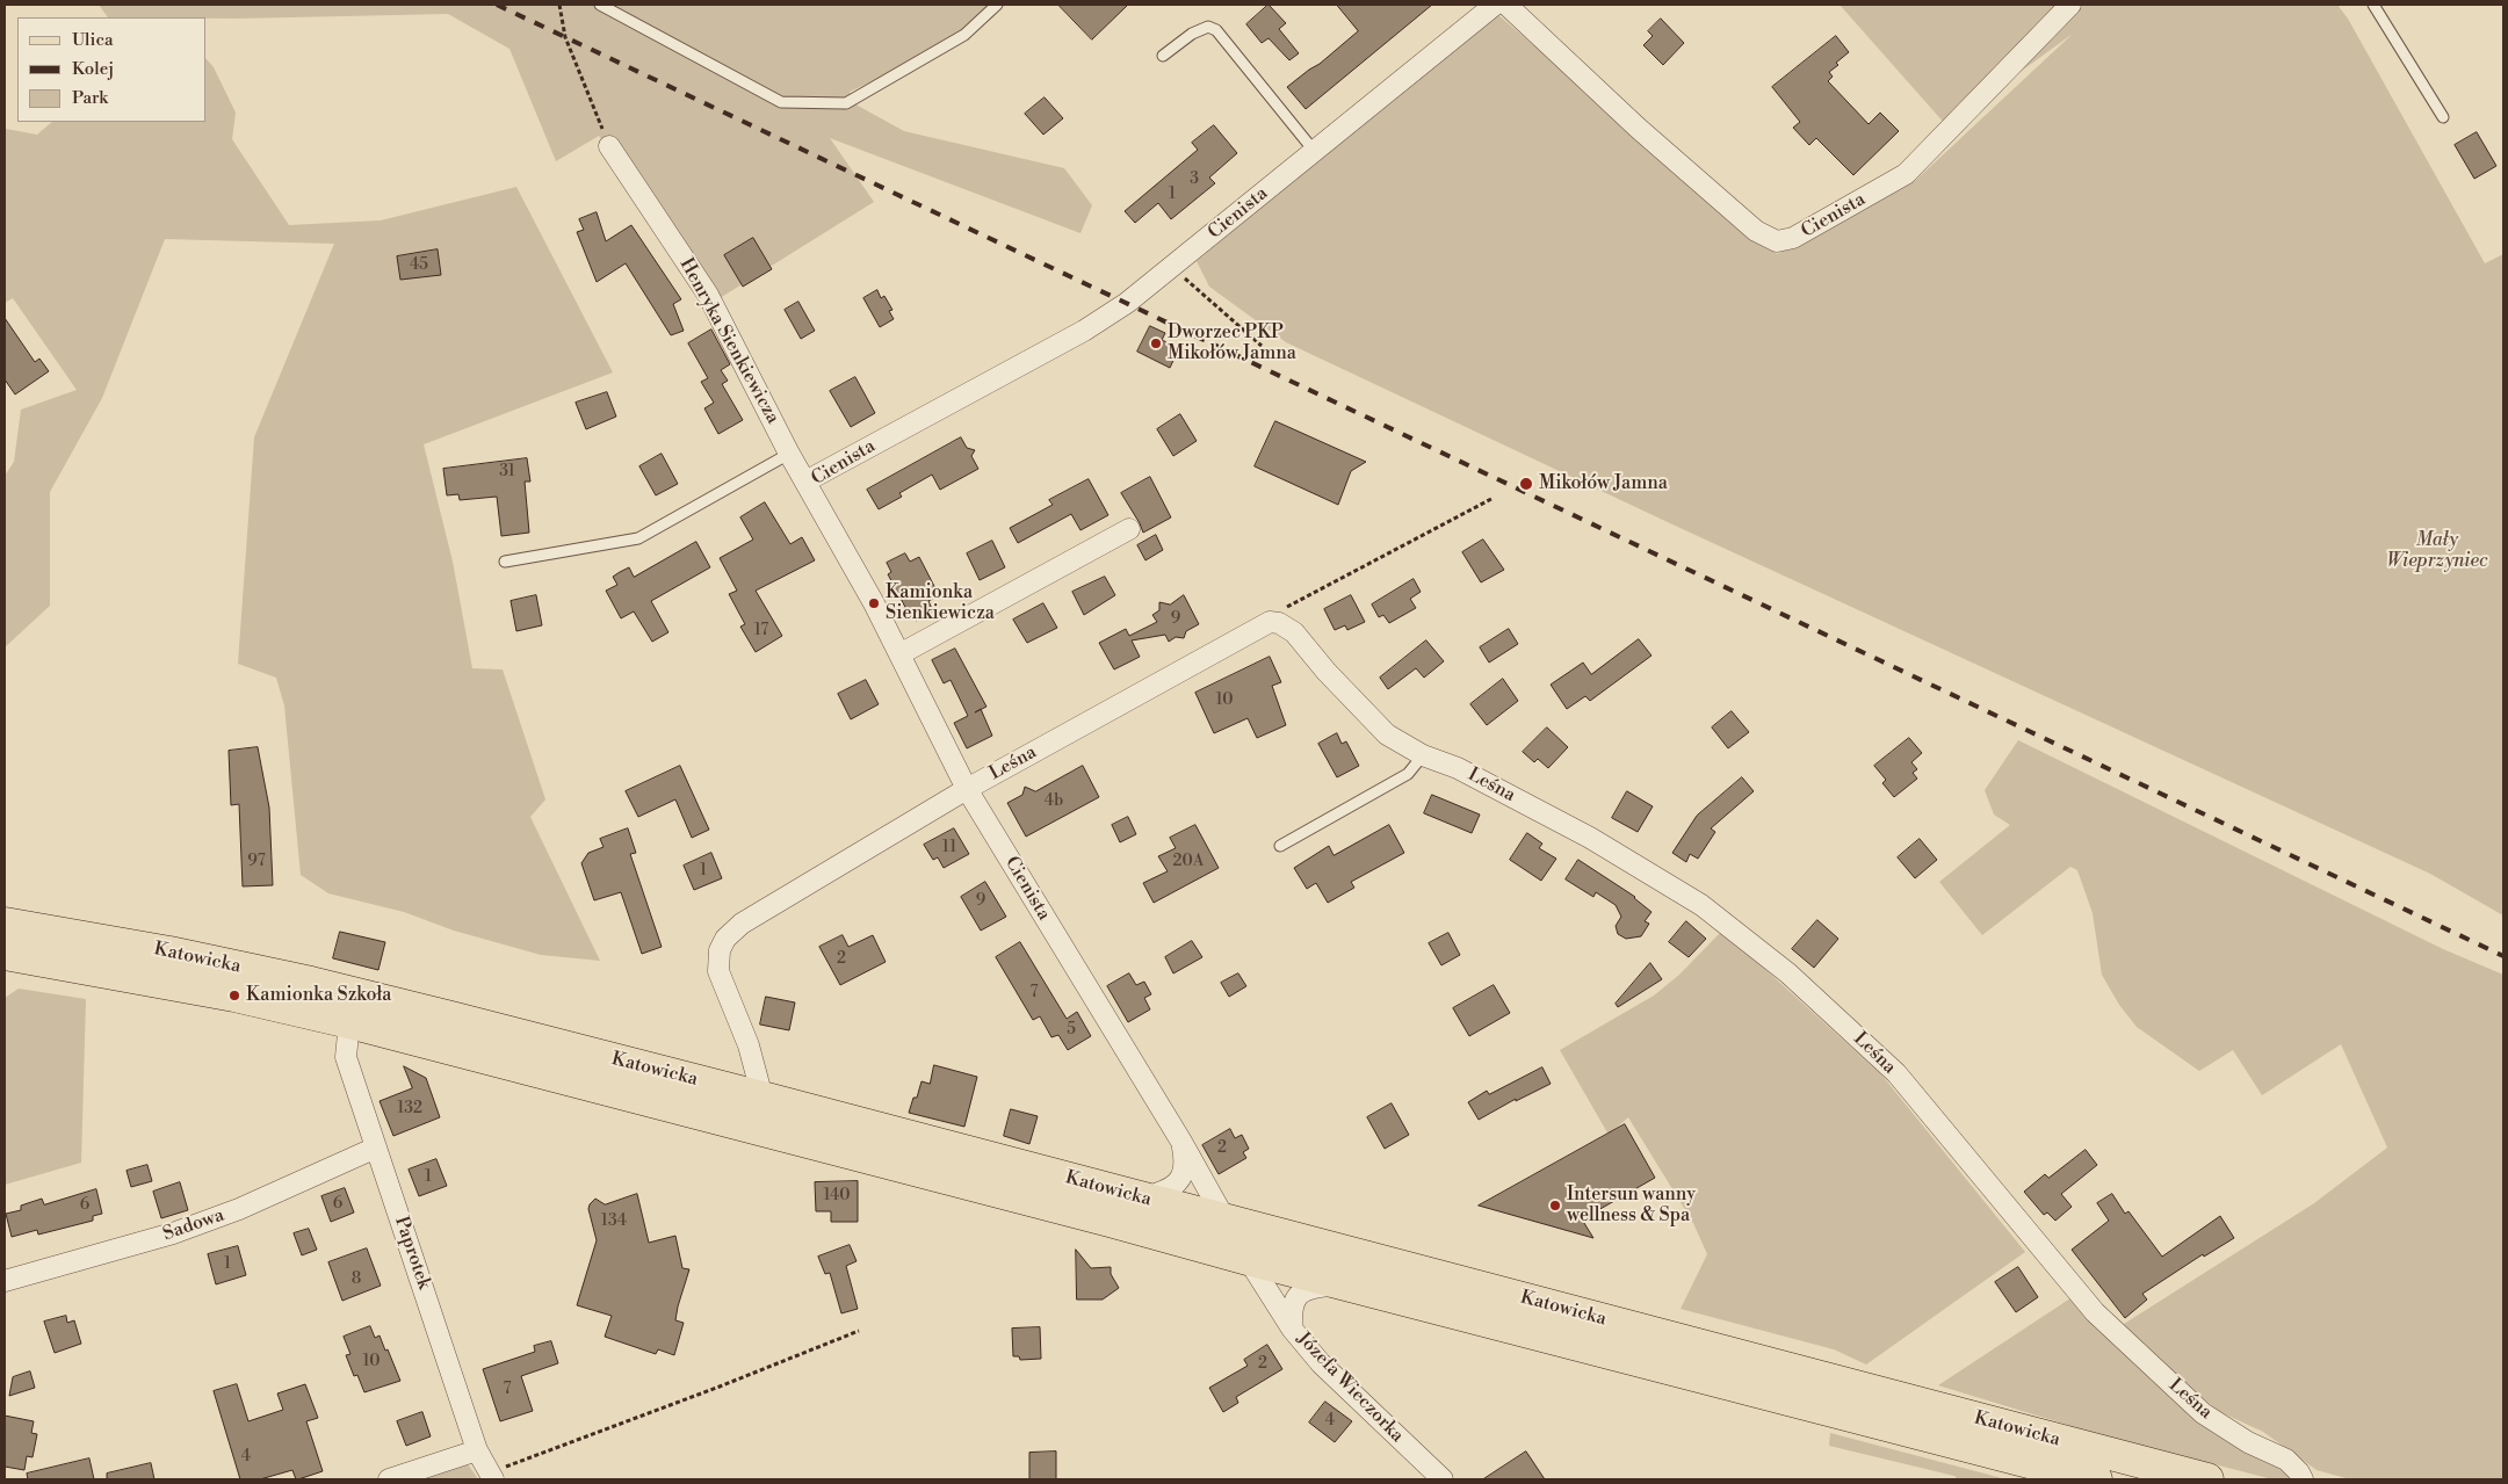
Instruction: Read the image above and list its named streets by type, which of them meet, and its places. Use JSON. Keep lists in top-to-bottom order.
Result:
{
  "streets": {
    "main road": ["Katowicka"],
    "street": [
      "Cienista",
      "Henryka Sienkiewicza",
      "Leśna",
      "Sadowa",
      "Paprotek",
      "Józefa Wieczorka"
    ]
  },
  "crossings": [
    ["Cienista", "Henryka Sienkiewicza"],
    ["Cienista", "Leśna"],
    ["Leśna", "Katowicka"],
    ["Katowicka", "Paprotek"],
    ["Katowicka", "Józefa Wieczorka"],
    ["Sadowa", "Paprotek"]
  ],
  "parks": ["Mały Wieprzyniec"],
  "places": [
    "Dworzec PKP Mikołów Jamna",
    "Mikołów Jamna",
    "Kamionka Sienkiewicza",
    "Kamionka Szkoła",
    "Intersun wanny wellness & Spa"
  ],
  "house_numbers": [
    "3",
    "1",
    "45",
    "31",
    "9",
    "17",
    "10",
    "4b",
    "11",
    "97",
    "20A",
    "1",
    "9",
    "2",
    "7",
    "5",
    "132",
    "2",
    "1",
    "140",
    "6",
    "6",
    "134",
    "1",
    "8",
    "10",
    "2",
    "7",
    "4",
    "4"
  ],
  "legend": ["Ulica", "Kolej", "Park"]
}
